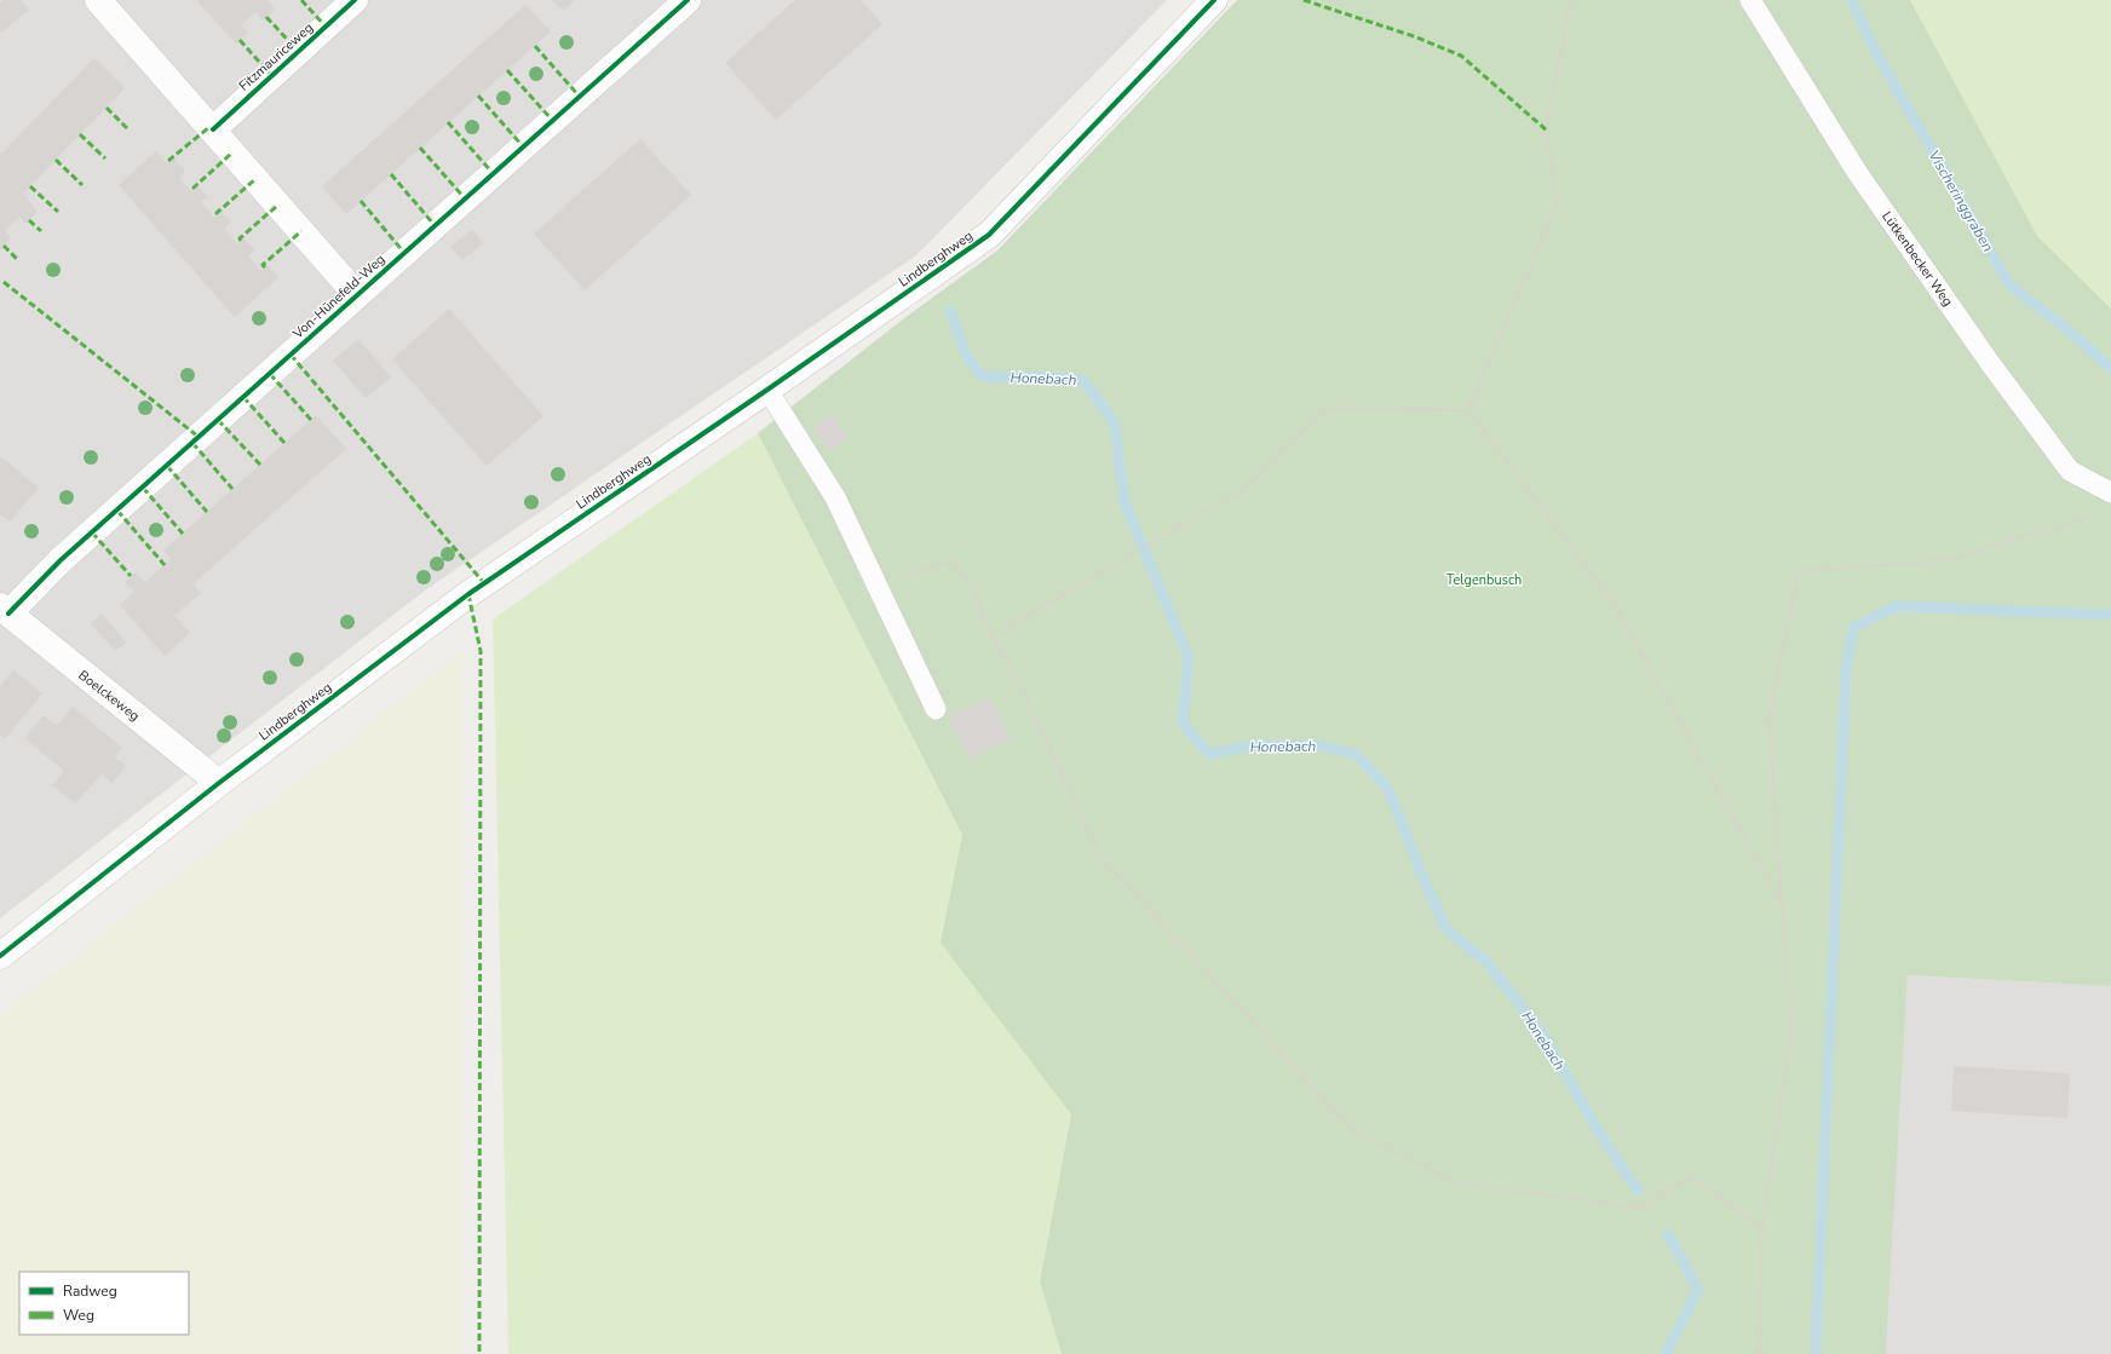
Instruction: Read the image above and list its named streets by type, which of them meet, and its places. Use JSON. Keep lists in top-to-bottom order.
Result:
{
  "streets": {
    "street": [
      "Fitzmauriceweg",
      "Lindberghweg",
      "Von-Hünefeld-Weg",
      "Boelckeweg"
    ],
    "lane": ["Lütkenbecker Weg"]
  },
  "crossings": [
    ["Lindberghweg", "Boelckeweg"],
    ["Von-Hünefeld-Weg", "Boelckeweg"]
  ],
  "water": ["Vischeringgraben", "Honebach"],
  "parks": ["Telgenbusch"],
  "legend": ["Radweg", "Weg"]
}
